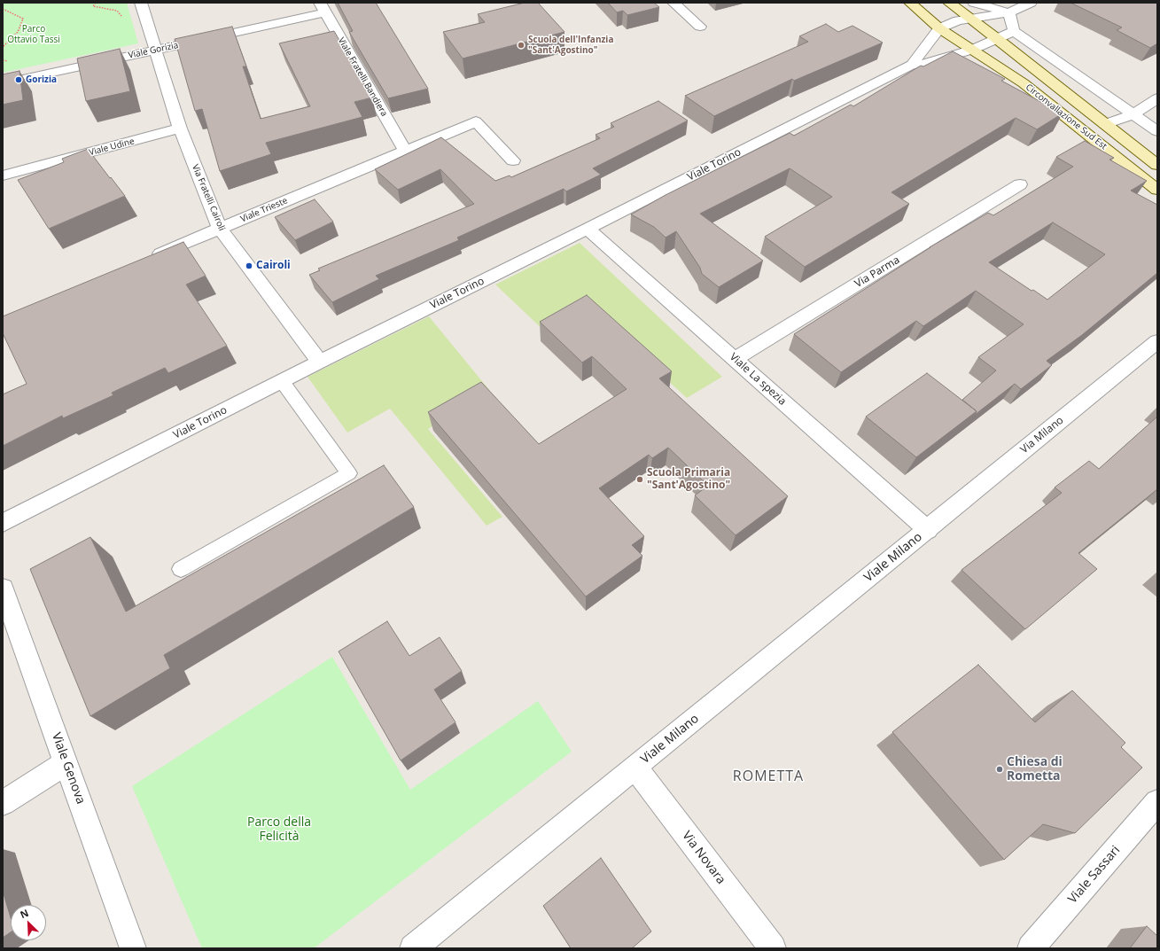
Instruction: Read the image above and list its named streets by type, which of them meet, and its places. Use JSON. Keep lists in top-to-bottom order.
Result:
{
  "streets": {
    "main road": ["Circonvallazione Sud Est"],
    "street": [
      "Viale Gorizia",
      "Viale Fratelli Bandiera",
      "Viale Udine",
      "Viale Torino",
      "Via Fratelli Cairoli",
      "Viale Trieste",
      "Via Parma",
      "Viale La spezia",
      "Via Milano",
      "Viale Milano",
      "Viale Genova",
      "Via Novara",
      "Viale Sassari"
    ]
  },
  "crossings": [
    ["Viale Gorizia", "Viale Fratelli Bandiera"],
    ["Viale Gorizia", "Via Fratelli Cairoli"],
    ["Viale Fratelli Bandiera", "Viale Trieste"],
    ["Circonvallazione Sud Est", "Viale Torino"],
    ["Viale Udine", "Via Fratelli Cairoli"],
    ["Viale Torino", "Via Fratelli Cairoli"],
    ["Viale Torino", "Viale La spezia"],
    ["Via Fratelli Cairoli", "Viale Trieste"],
    ["Via Parma", "Viale La spezia"],
    ["Viale La spezia", "Via Milano"],
    ["Viale La spezia", "Viale Milano"],
    ["Via Milano", "Viale Milano"],
    ["Viale Milano", "Via Novara"]
  ],
  "districts": ["ROMETTA"],
  "parks": ["Parco Ottavio Tassi", "Parco della Felicità"],
  "places": [
    "Scuola dell'Infanzia \"Sant'Agostino\"",
    "Gorizia",
    "Cairoli",
    "Scuola Primaria \"Sant'Agostino\"",
    "Chiesa di Rometta"
  ],
  "north": "top left"
}
